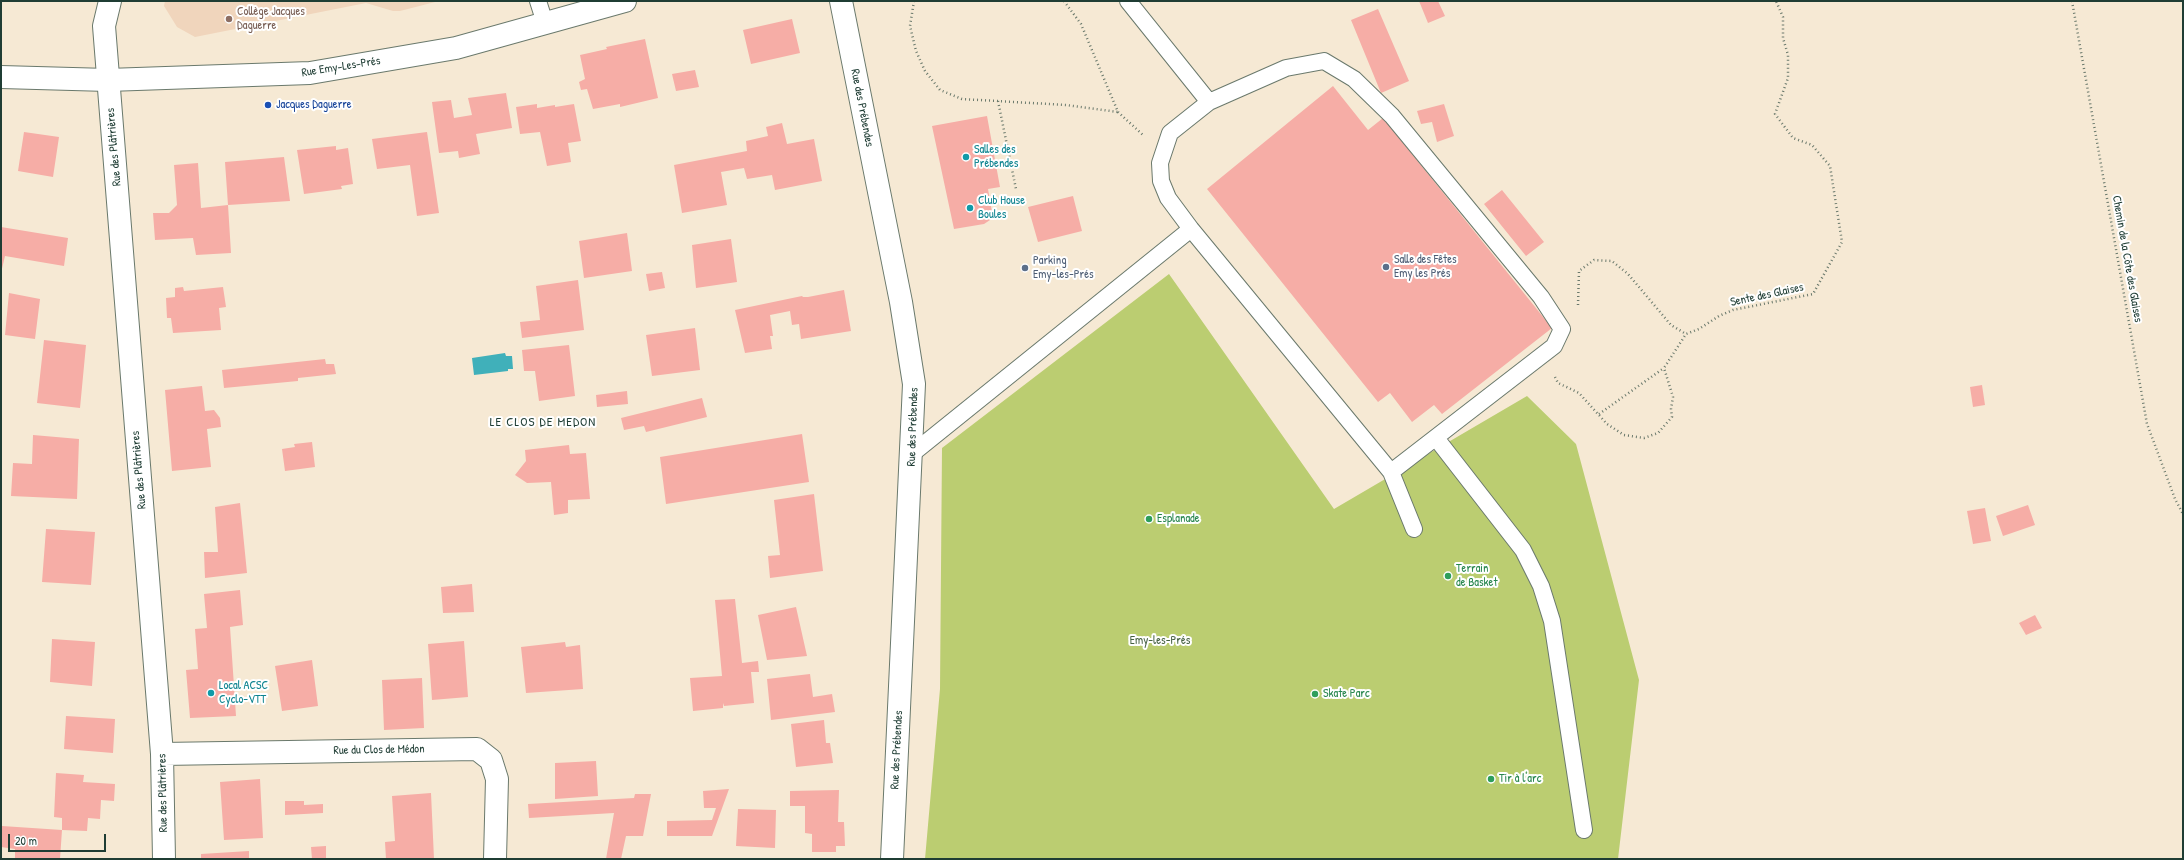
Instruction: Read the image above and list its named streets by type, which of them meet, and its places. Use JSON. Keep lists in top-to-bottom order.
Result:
{
  "streets": {
    "street": [
      "Rue Emy-Les-Prés",
      "Rue des Prébendes",
      "Rue des Plâtrières",
      "Rue du Clos de Médon"
    ],
    "path": ["Chemin de la Côte des Glaises", "Sente des Glaises"]
  },
  "crossings": [
    ["Rue Emy-Les-Prés", "Rue des Plâtrières"],
    ["Rue des Plâtrières", "Rue du Clos de Médon"]
  ],
  "districts": ["LE CLOS DE MEDON"],
  "parks": ["Emy-les-Prés"],
  "places": [
    "Collège Jacques Daguerre",
    "Jacques Daguerre",
    "Salles des Prébendes",
    "Club House Boules",
    "Salle des Fêtes Emy les Prés",
    "Parking Emy-les-Prés",
    "Esplanade",
    "Terrain de Basket",
    "Local ACSC Cyclo-VTT",
    "Skate Parc",
    "Tir à l'arc"
  ],
  "scale_bar": "20 m"
}
